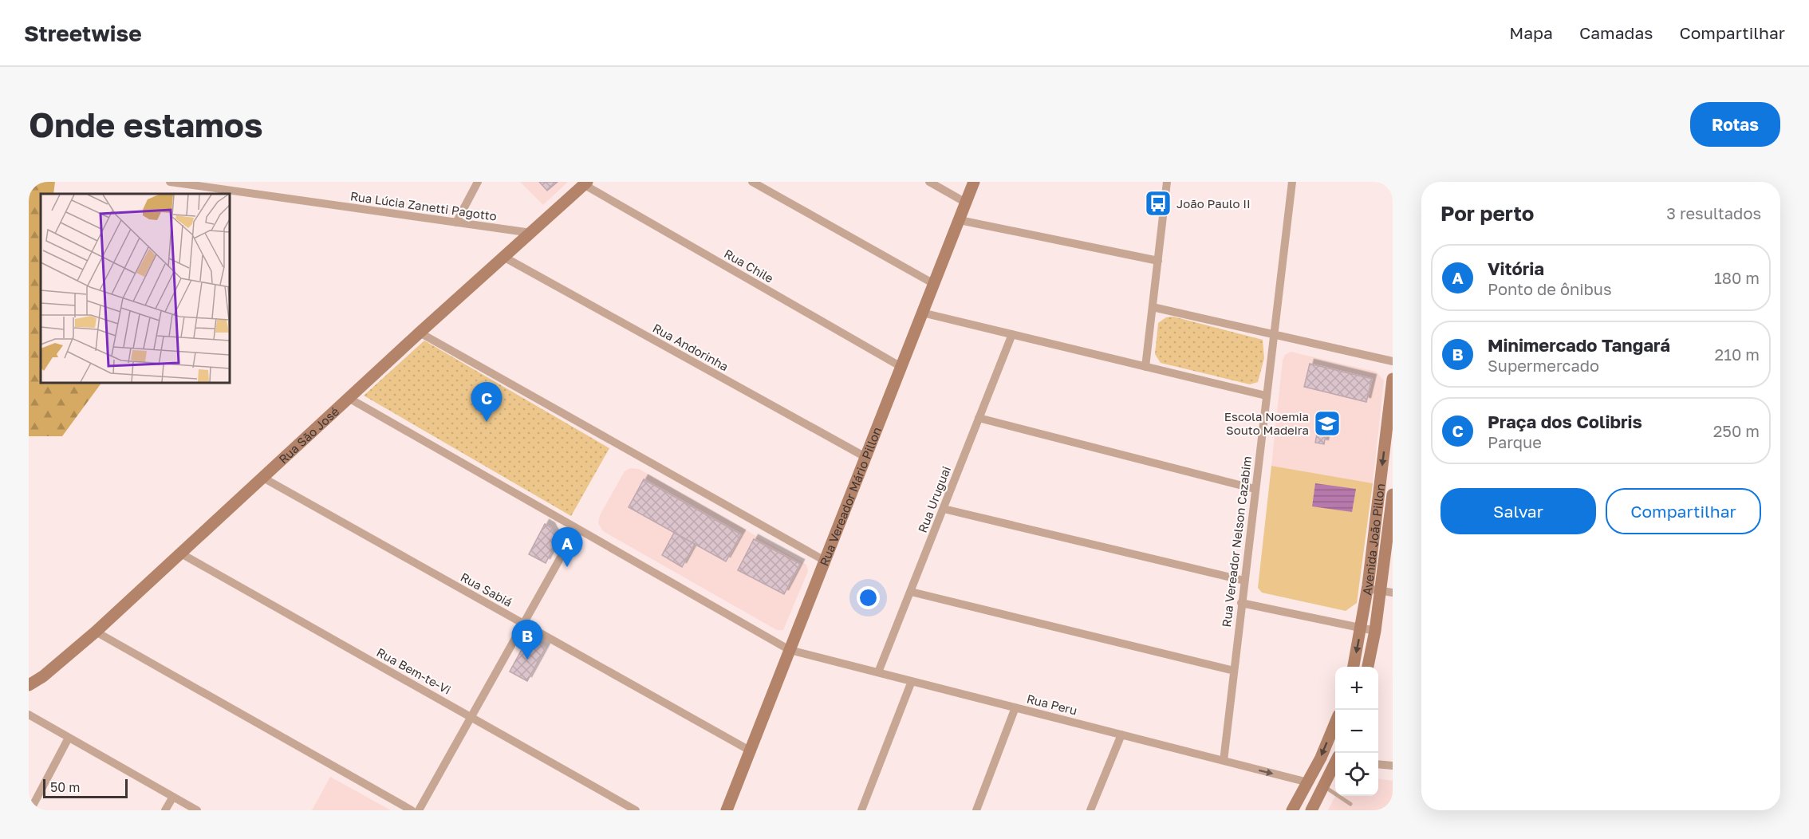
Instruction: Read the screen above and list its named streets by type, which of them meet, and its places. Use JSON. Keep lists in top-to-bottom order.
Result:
{
  "streets": {
    "street": [
      "Rua Lúcia Zanetti Pagotto",
      "Rua Chile",
      "Rua Andorinha",
      "Rua São José",
      "Rua Vereador Mário Pillon",
      "Rua Uruguai",
      "Avenida João Pillon",
      "Rua Vereador Nelson Cazabim",
      "Rua Sabiá",
      "Rua Bem-te-Vi",
      "Rua Peru"
    ]
  },
  "crossings": [
    ["Rua Lúcia Zanetti Pagotto", "Rua São José"],
    ["Rua Chile", "Rua São José"],
    ["Rua Chile", "Rua Vereador Mário Pillon"],
    ["Rua Andorinha", "Rua São José"],
    ["Rua Andorinha", "Rua Vereador Mário Pillon"],
    ["Rua São José", "Rua Sabiá"],
    ["Rua São José", "Rua Bem-te-Vi"],
    ["Rua São José", "Rua Peru"],
    ["Rua Vereador Mário Pillon", "Rua Sabiá"],
    ["Rua Vereador Mário Pillon", "Rua Peru"],
    ["Rua Uruguai", "Rua Peru"],
    ["Rua Vereador Nelson Cazabim", "Rua Peru"]
  ],
  "places": {
    "bus stop": ["João Paulo II"],
    "school or university": ["Escola Noemia Souto Madeira"]
  },
  "scale_bar": "50 m",
  "page": {
    "header": "Streetwise",
    "nav": ["Mapa", "Camadas", "Compartilhar"],
    "buttons": [
      "Rotas",
      ["Salvar", "Compartilhar"]
    ],
    "title": "Onde estamos",
    "heading": ["Por perto", "3 resultados"],
    "list": [
      {
        "mark": "A",
        "name": "Vitória",
        "note": "Ponto de ônibus",
        "value": "180 m"
      },
      {
        "mark": "B",
        "name": "Minimercado Tangará",
        "note": "Supermercado",
        "value": "210 m"
      },
      {
        "mark": "C",
        "name": "Praça dos Colibris",
        "note": "Parque",
        "value": "250 m"
      }
    ],
    "pins": ["C", "A", "B"],
    "map_buttons": ["+", "−"],
    "scale": "50 m"
  }
}
